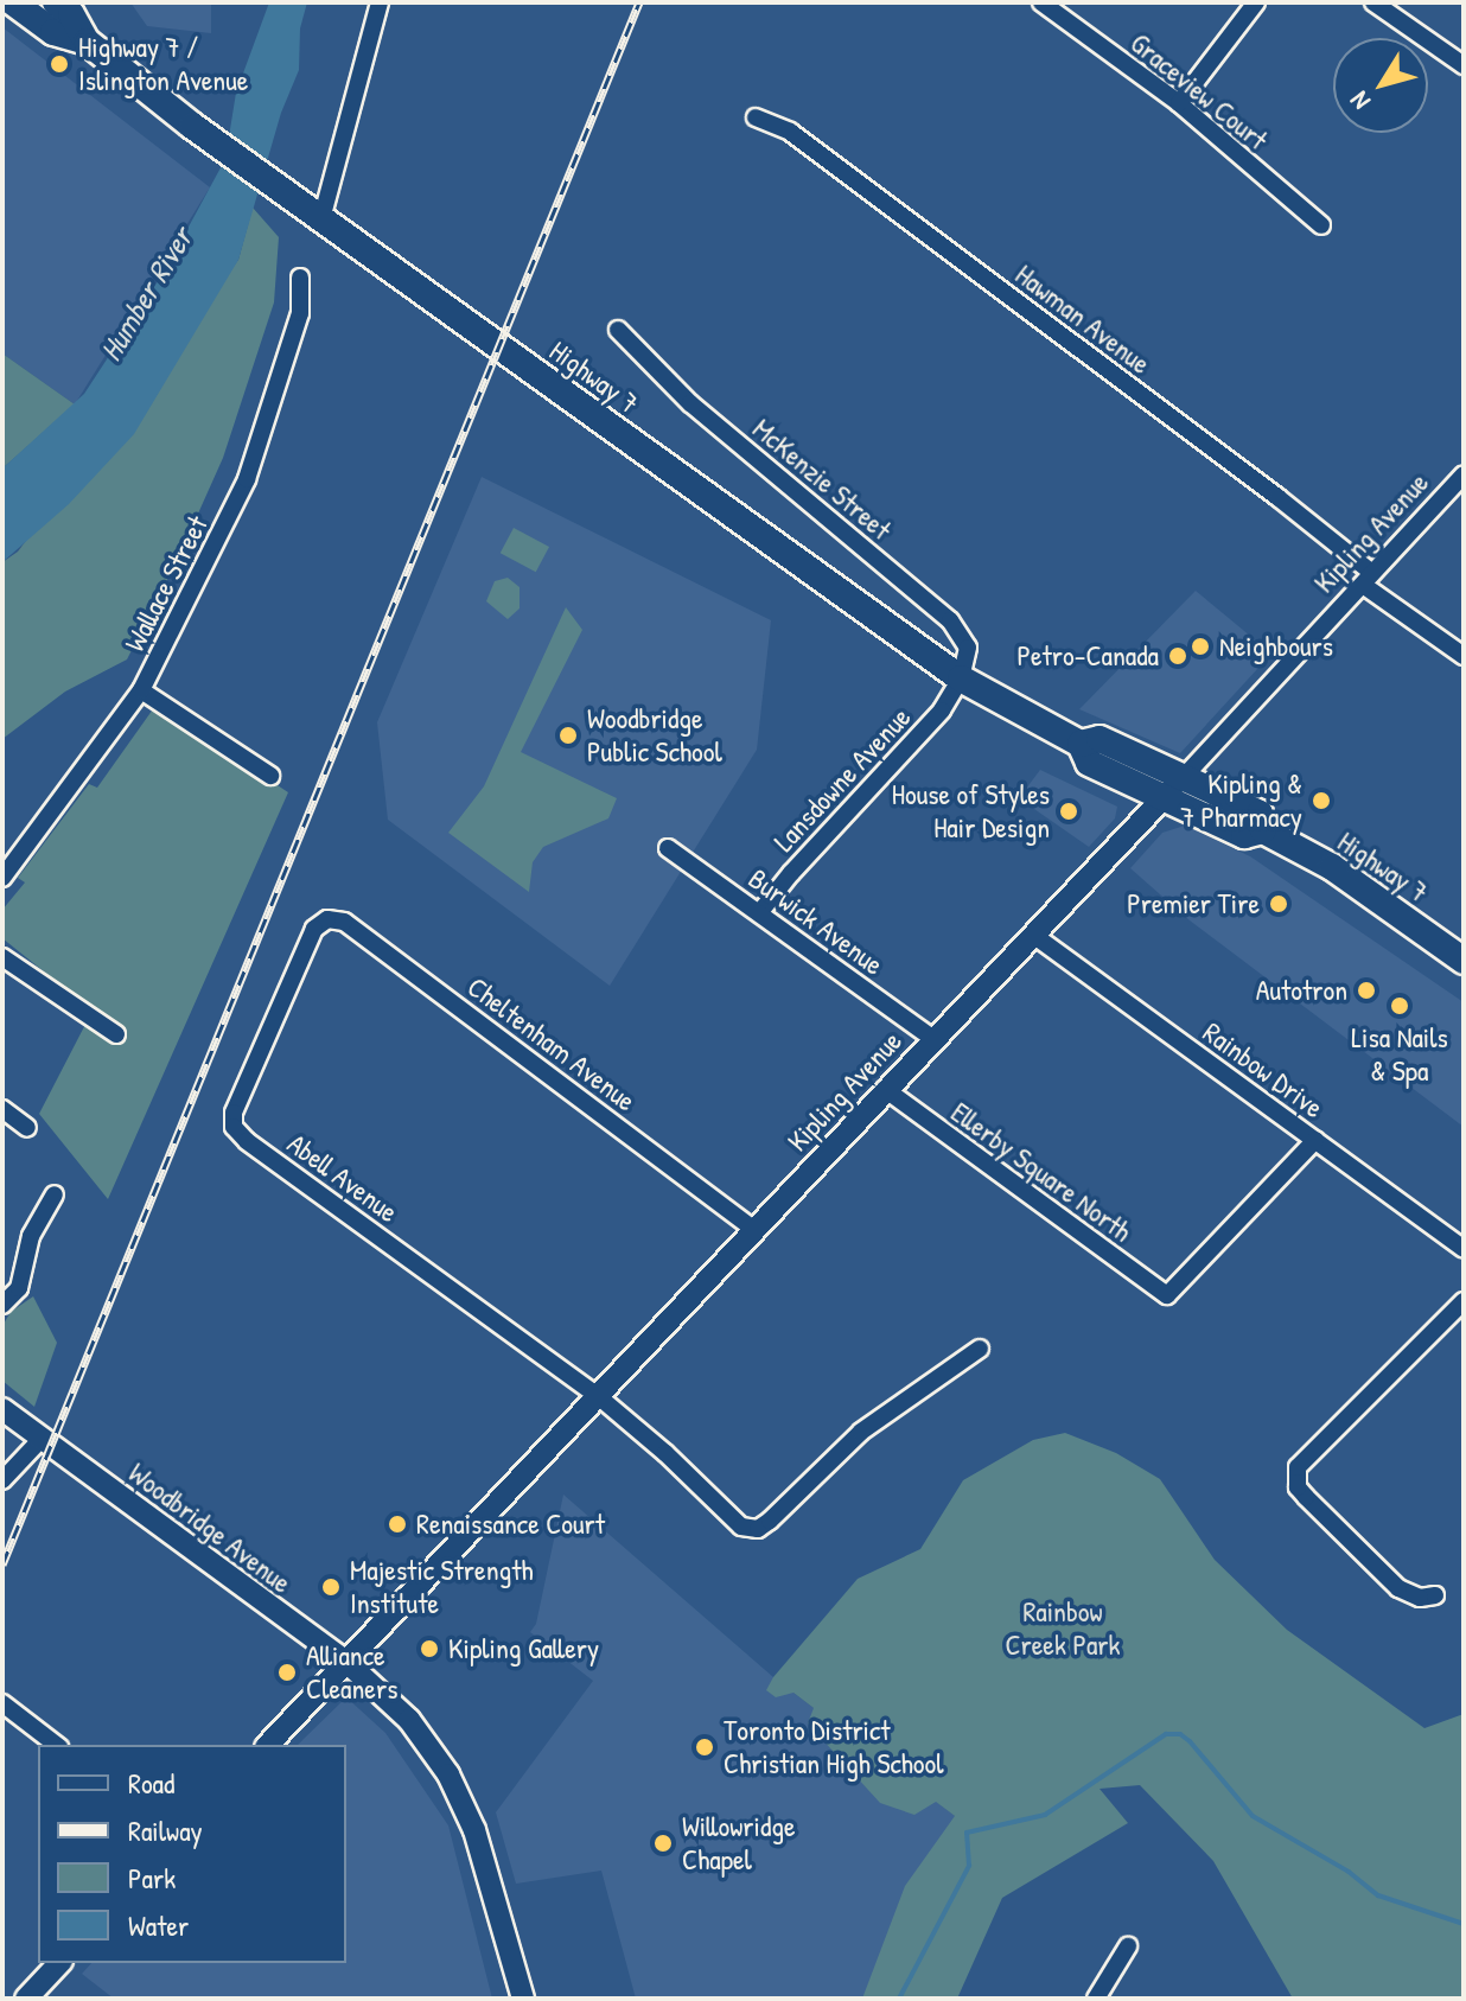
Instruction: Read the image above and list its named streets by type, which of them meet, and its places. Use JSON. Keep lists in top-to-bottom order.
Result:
{
  "streets": {
    "main road": ["Highway 7"],
    "street": [
      "Graceview Court",
      "Hawman Avenue",
      "McKenzie Street",
      "Kipling Avenue",
      "Wallace Street",
      "Lansdowne Avenue",
      "Burwick Avenue",
      "Cheltenham Avenue",
      "Rainbow Drive",
      "Ellerby Square North",
      "Abell Avenue",
      "Woodbridge Avenue"
    ]
  },
  "crossings": [
    ["Hawman Avenue", "Kipling Avenue"],
    ["Highway 7", "McKenzie Street"],
    ["Highway 7", "Kipling Avenue"],
    ["Highway 7", "Lansdowne Avenue"],
    ["McKenzie Street", "Lansdowne Avenue"],
    ["Kipling Avenue", "Burwick Avenue"],
    ["Kipling Avenue", "Cheltenham Avenue"],
    ["Kipling Avenue", "Rainbow Drive"],
    ["Kipling Avenue", "Ellerby Square North"],
    ["Kipling Avenue", "Abell Avenue"],
    ["Kipling Avenue", "Woodbridge Avenue"],
    ["Lansdowne Avenue", "Burwick Avenue"],
    ["Cheltenham Avenue", "Abell Avenue"],
    ["Rainbow Drive", "Ellerby Square North"]
  ],
  "water": ["Humber River"],
  "parks": ["Rainbow Creek Park"],
  "places": [
    "Highway 7 / Islington Avenue",
    "Neighbours",
    "Petro-Canada",
    "Woodbridge Public School",
    "Kipling & 7 Pharmacy",
    "House of Styles Hair Design",
    "Premier Tire",
    "Autotron",
    "Lisa Nails & Spa",
    "Renaissance Court",
    "Majestic Strength Institute",
    "Kipling Gallery",
    "Alliance Cleaners",
    "Toronto District Christian High School",
    "Willowridge Chapel"
  ],
  "legend": [
    "Road",
    "Railway",
    "Park",
    "Water"
  ],
  "north": "bottom left"
}
